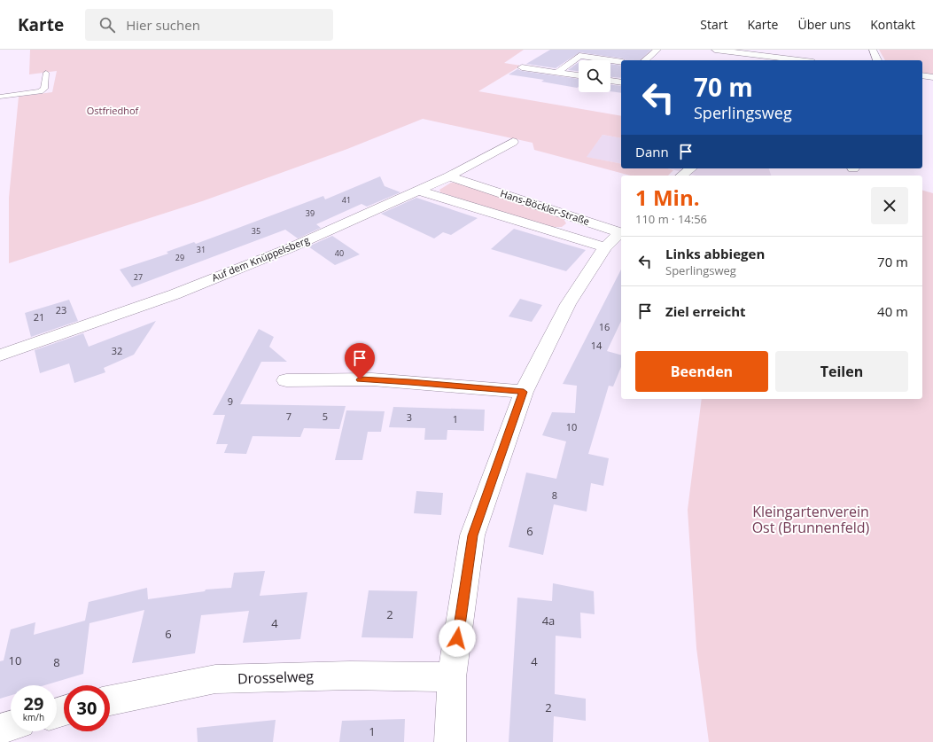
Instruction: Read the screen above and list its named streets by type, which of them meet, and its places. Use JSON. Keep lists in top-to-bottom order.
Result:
{
  "streets": {
    "street": ["Hans-Böckler-Straße", "Auf dem Knüppelsberg", "Drosselweg"]
  },
  "crossings": [
    ["Hans-Böckler-Straße", "Auf dem Knüppelsberg"]
  ],
  "parks": ["Ostfriedhof", "Kleingartenverein Ost (Brunnenfeld)"],
  "house_numbers": [
    "41",
    "39",
    "35",
    "31",
    "40",
    "29",
    "27",
    "23",
    "21",
    "16",
    "14",
    "32",
    "9",
    "7",
    "5",
    "3",
    "1",
    "10",
    "8",
    "6",
    "2",
    "4a",
    "4",
    "6",
    "10",
    "4",
    "8",
    "2",
    "1"
  ],
  "page": {
    "header": "Karte",
    "search": "Hier suchen",
    "nav": [
      "Start",
      "Karte",
      "Über uns",
      "Kontakt"
    ],
    "turn": ["70 m", "Sperlingsweg"],
    "then": "Dann",
    "heading": ["1 Min.", "110 m · 14:56"],
    "list": [
      {
        "name": "Links abbiegen",
        "note": "Sperlingsweg",
        "value": "70 m"
      },
      {
        "name": "Ziel erreicht",
        "value": "40 m"
      }
    ],
    "buttons": ["Beenden", "Teilen"],
    "speed": "29 km/h",
    "limit": "30"
  }
}
